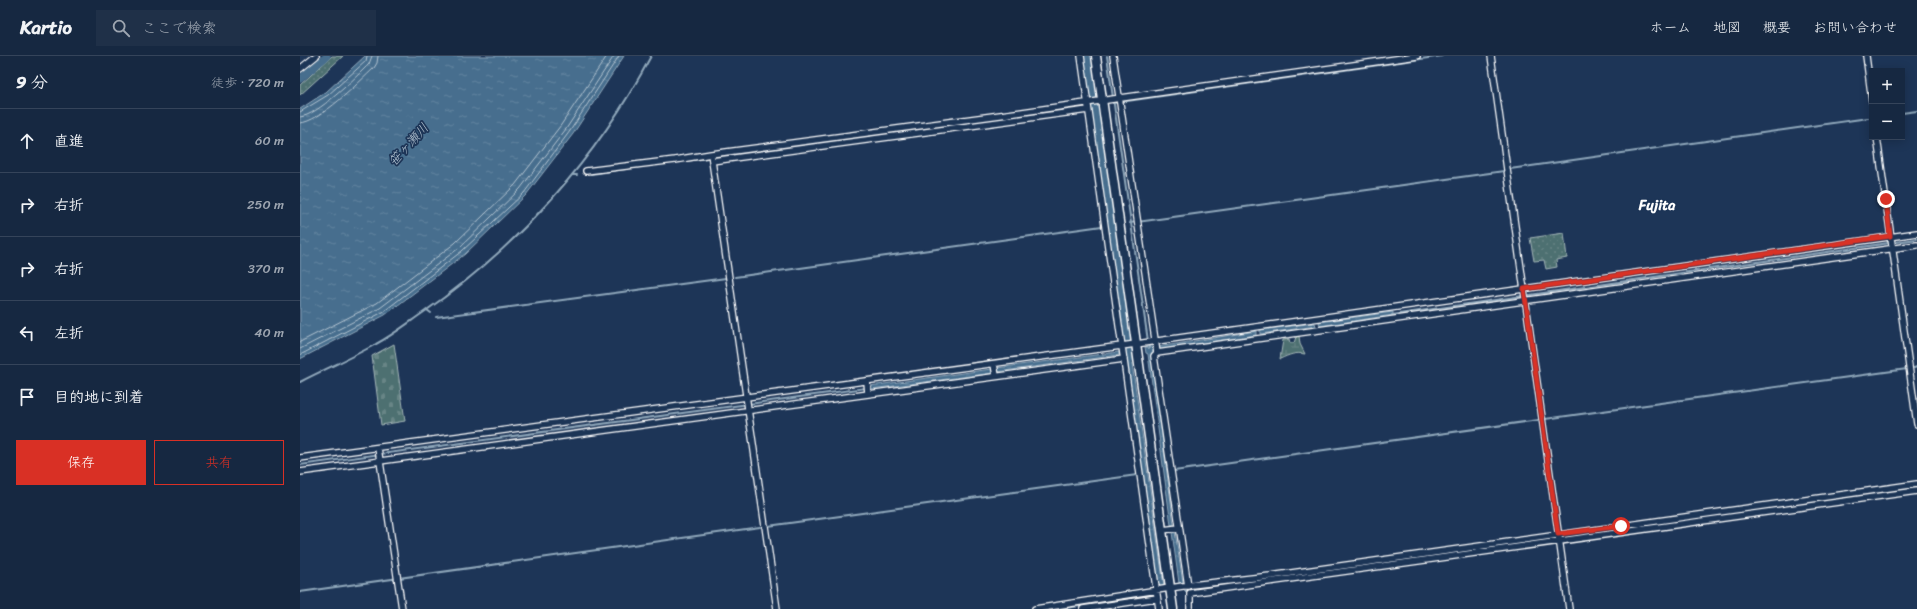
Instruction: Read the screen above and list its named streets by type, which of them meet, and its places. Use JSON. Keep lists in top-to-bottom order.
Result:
{
  "districts": ["Fujita"],
  "water": ["笹ヶ瀬川"],
  "page": {
    "header": "Kartio",
    "search": "ここで検索",
    "nav": [
      "ホーム",
      "地図",
      "概要",
      "お問い合わせ"
    ],
    "heading": ["9 分", "徒歩 · 720 m"],
    "map_buttons": ["+", "−"],
    "list": [
      ["直進", "60 m"],
      ["右折", "250 m"],
      ["右折", "370 m"],
      ["左折", "40 m"],
      "目的地に到着"
    ],
    "buttons": ["保存", "共有"]
  }
}
